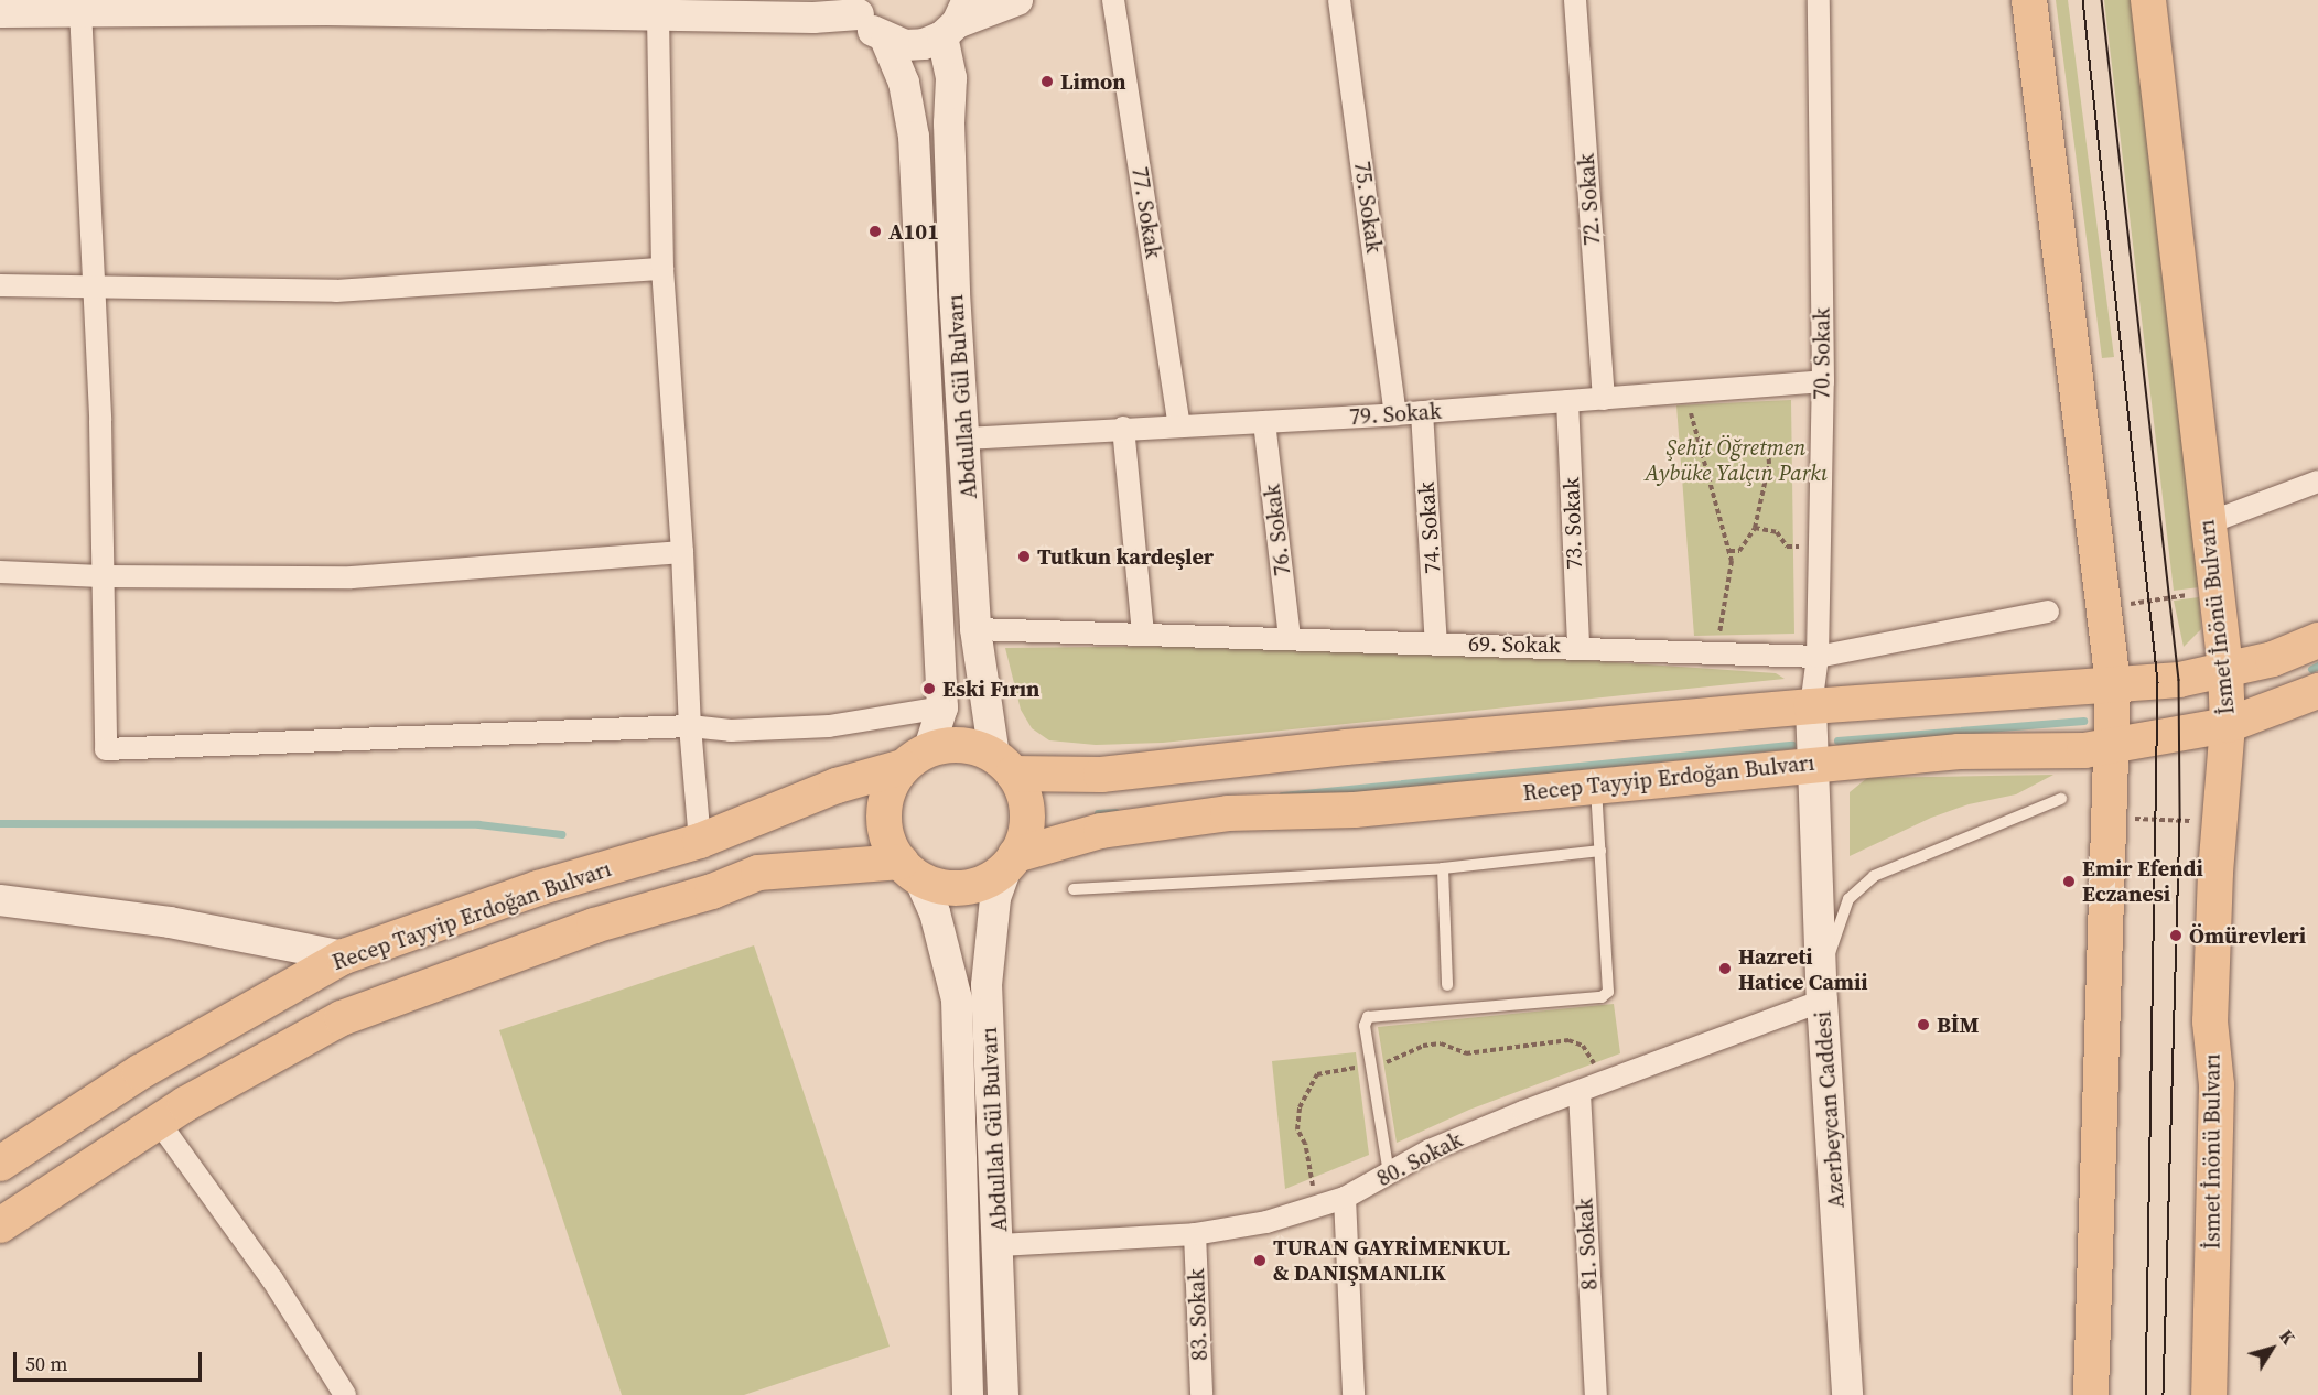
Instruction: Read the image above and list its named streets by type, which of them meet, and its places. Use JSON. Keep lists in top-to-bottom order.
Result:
{
  "streets": {
    "main road": [
      "Abdullah Gül Bulvarı",
      "İsmet İnönü Bulvarı",
      "Recep Tayyip Erdoğan Bulvarı",
      "Azerbeycan Caddesi"
    ],
    "street": [
      "72. Sokak",
      "75. Sokak",
      "77. Sokak",
      "70. Sokak",
      "79. Sokak",
      "73. Sokak",
      "74. Sokak",
      "76. Sokak",
      "69. Sokak",
      "80. Sokak",
      "81. Sokak",
      "83. Sokak"
    ]
  },
  "crossings": [
    ["72. Sokak", "79. Sokak"],
    ["75. Sokak", "79. Sokak"],
    ["77. Sokak", "79. Sokak"],
    ["70. Sokak", "79. Sokak"],
    ["70. Sokak", "69. Sokak"],
    ["70. Sokak", "Azerbeycan Caddesi"],
    ["Abdullah Gül Bulvarı", "79. Sokak"],
    ["Abdullah Gül Bulvarı", "69. Sokak"],
    ["Abdullah Gül Bulvarı", "Recep Tayyip Erdoğan Bulvarı"],
    ["Abdullah Gül Bulvarı", "80. Sokak"],
    ["79. Sokak", "73. Sokak"],
    ["79. Sokak", "74. Sokak"],
    ["79. Sokak", "76. Sokak"],
    ["73. Sokak", "69. Sokak"],
    ["74. Sokak", "69. Sokak"],
    ["76. Sokak", "69. Sokak"],
    ["İsmet İnönü Bulvarı", "Recep Tayyip Erdoğan Bulvarı"],
    ["Recep Tayyip Erdoğan Bulvarı", "Azerbeycan Caddesi"],
    ["Azerbeycan Caddesi", "80. Sokak"],
    ["80. Sokak", "81. Sokak"],
    ["80. Sokak", "83. Sokak"]
  ],
  "parks": ["Şehit Öğretmen Aybüke Yalçın Parkı"],
  "places": [
    "Limon",
    "A101",
    "Tutkun kardeşler",
    "Eski Fırın",
    "Emir Efendi Eczanesi",
    "Ömürevleri",
    "Hazreti Hatice Camii",
    "BİM",
    "TURAN GAYRİMENKUL & DANIŞMANLIK"
  ],
  "scale_bar": "50 m",
  "north": "top right"
}
